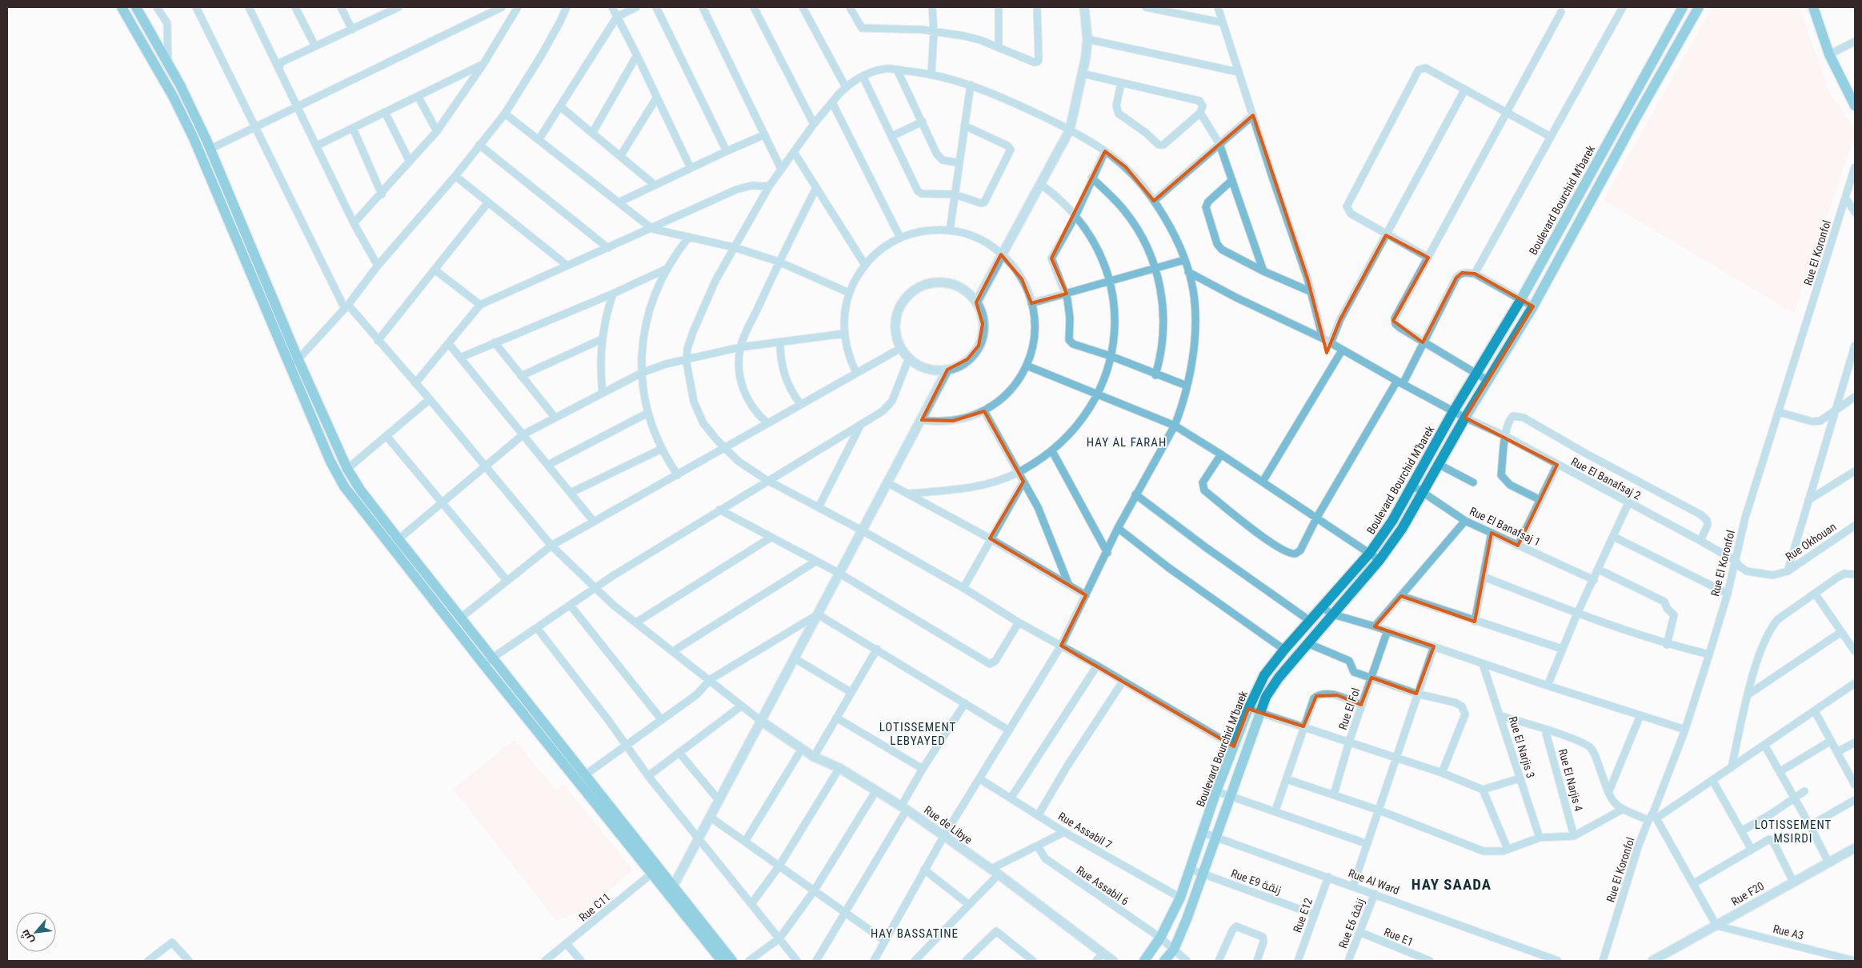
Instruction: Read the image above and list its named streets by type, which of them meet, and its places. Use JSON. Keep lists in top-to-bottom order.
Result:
{
  "streets": {
    "main road": ["Boulevard Bourchid M'barek"],
    "street": [
      "Rue El Koronfol",
      "Rue El Banafsaj 2",
      "Rue El Banafsaj 1",
      "Rue Okhouan",
      "Rue El Fol",
      "Rue El Narjis 3",
      "Rue El Narjis 4",
      "Rue de Libye",
      "Rue Assabil 7",
      "Rue E9 زنقة",
      "Rue Al Ward",
      "Rue Assabil 6",
      "Rue F20",
      "Rue C11",
      "Rue E12",
      "Rue E6 زنقة",
      "Rue A3",
      "Rue E1"
    ]
  },
  "crossings": [
    ["Boulevard Bourchid M'barek", "Rue El Banafsaj 2"],
    ["Boulevard Bourchid M'barek", "Rue El Banafsaj 1"],
    ["Boulevard Bourchid M'barek", "Rue Assabil 7"],
    ["Boulevard Bourchid M'barek", "Rue E9 زنقة"],
    ["Boulevard Bourchid M'barek", "Rue Al Ward"],
    ["Boulevard Bourchid M'barek", "Rue Assabil 6"],
    ["Rue El Koronfol", "Rue El Banafsaj 2"],
    ["Rue El Koronfol", "Rue Okhouan"],
    ["Rue El Banafsaj 2", "Rue Okhouan"],
    ["Rue El Narjis 3", "Rue El Narjis 4"],
    ["Rue E9 زنقة", "Rue E12"],
    ["Rue Al Ward", "Rue E12"],
    ["Rue Al Ward", "Rue E6 زنقة"],
    ["Rue F20", "Rue A3"],
    ["Rue E6 زنقة", "Rue E1"]
  ],
  "districts": [
    "HAY AL FARAH",
    "LOTISSEMENT LEBYAYED",
    "LOTISSEMENT MSIRDI",
    "HAY SAADA",
    "HAY BASSATINE"
  ],
  "north": "bottom left"
}
